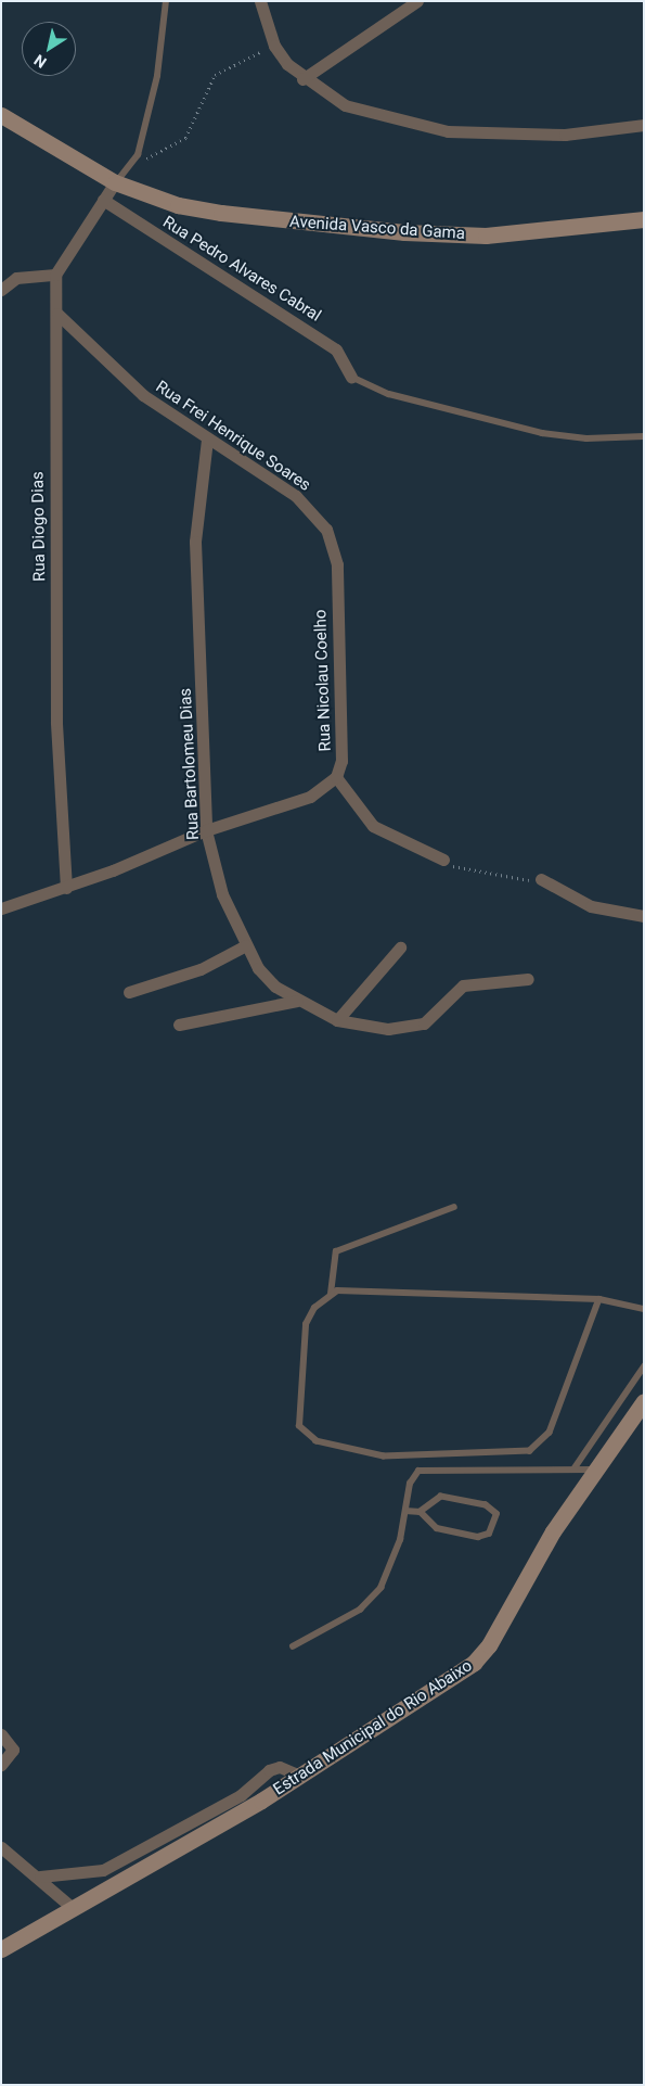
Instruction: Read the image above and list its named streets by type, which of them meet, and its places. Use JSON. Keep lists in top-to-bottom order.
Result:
{
  "streets": {
    "street": [
      "Avenida Vasco da Gama",
      "Rua Pedro Alvares Cabral",
      "Rua Frei Henrique Soares",
      "Rua Diogo Dias",
      "Rua Nicolau Coelho",
      "Rua Bartolomeu Dias",
      "Estrada Municipal do Rio Abaixo"
    ]
  },
  "crossings": [
    ["Rua Frei Henrique Soares", "Rua Diogo Dias"],
    ["Rua Frei Henrique Soares", "Rua Nicolau Coelho"],
    ["Rua Frei Henrique Soares", "Rua Bartolomeu Dias"]
  ],
  "north": "bottom left"
}
